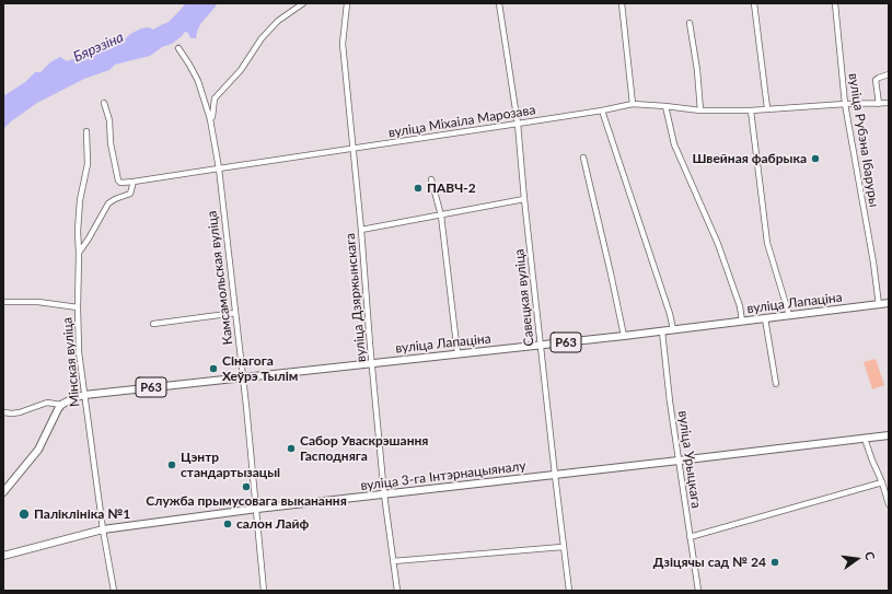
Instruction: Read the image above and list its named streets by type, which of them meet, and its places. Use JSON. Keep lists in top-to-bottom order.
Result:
{
  "streets": {
    "main road": ["вуліца Лапаціна", "Р63", "вуліца 3-га Інтэрнацыяналу"],
    "street": [
      "вуліца Міхаіла Марозава",
      "вуліца Рубэна Ібаруры",
      "Камсамольская вуліца",
      "вуліца Дзяржынскага",
      "Савецкая вуліца",
      "Мінская вуліца",
      "вуліца Урыцкага"
    ]
  },
  "crossings": [
    ["вуліца Міхаіла Марозава", "вуліца Рубэна Ібаруры"],
    ["вуліца Міхаіла Марозава", "Камсамольская вуліца"],
    ["вуліца Міхаіла Марозава", "вуліца Дзяржынскага"],
    ["вуліца Міхаіла Марозава", "Савецкая вуліца"],
    ["вуліца Рубэна Ібаруры", "вуліца Лапаціна"],
    ["Камсамольская вуліца", "вуліца Лапаціна"],
    ["Камсамольская вуліца", "вуліца 3-га Інтэрнацыяналу"],
    ["вуліца Дзяржынскага", "вуліца Лапаціна"],
    ["вуліца Дзяржынскага", "вуліца 3-га Інтэрнацыяналу"],
    ["Савецкая вуліца", "вуліца Лапаціна"],
    ["Савецкая вуліца", "вуліца 3-га Інтэрнацыяналу"],
    ["вуліца Лапаціна", "Мінская вуліца"],
    ["вуліца Лапаціна", "вуліца Урыцкага"],
    ["Мінская вуліца", "вуліца 3-га Інтэрнацыяналу"],
    ["вуліца Урыцкага", "вуліца 3-га Інтэрнацыяналу"]
  ],
  "water": ["Бярэзіна"],
  "places": [
    "Швейная фабрыка",
    "ПАВЧ-2",
    "Сінагога Хеўрэ Тылім",
    "Сабор Уваскрэшання Гасподняга",
    "Цэнтр стандартызацыі",
    "Служба прымусовага выканання",
    "Паліклініка №1",
    "салон Лайф",
    "Дзіцячы сад № 24"
  ],
  "north": "right"
}
